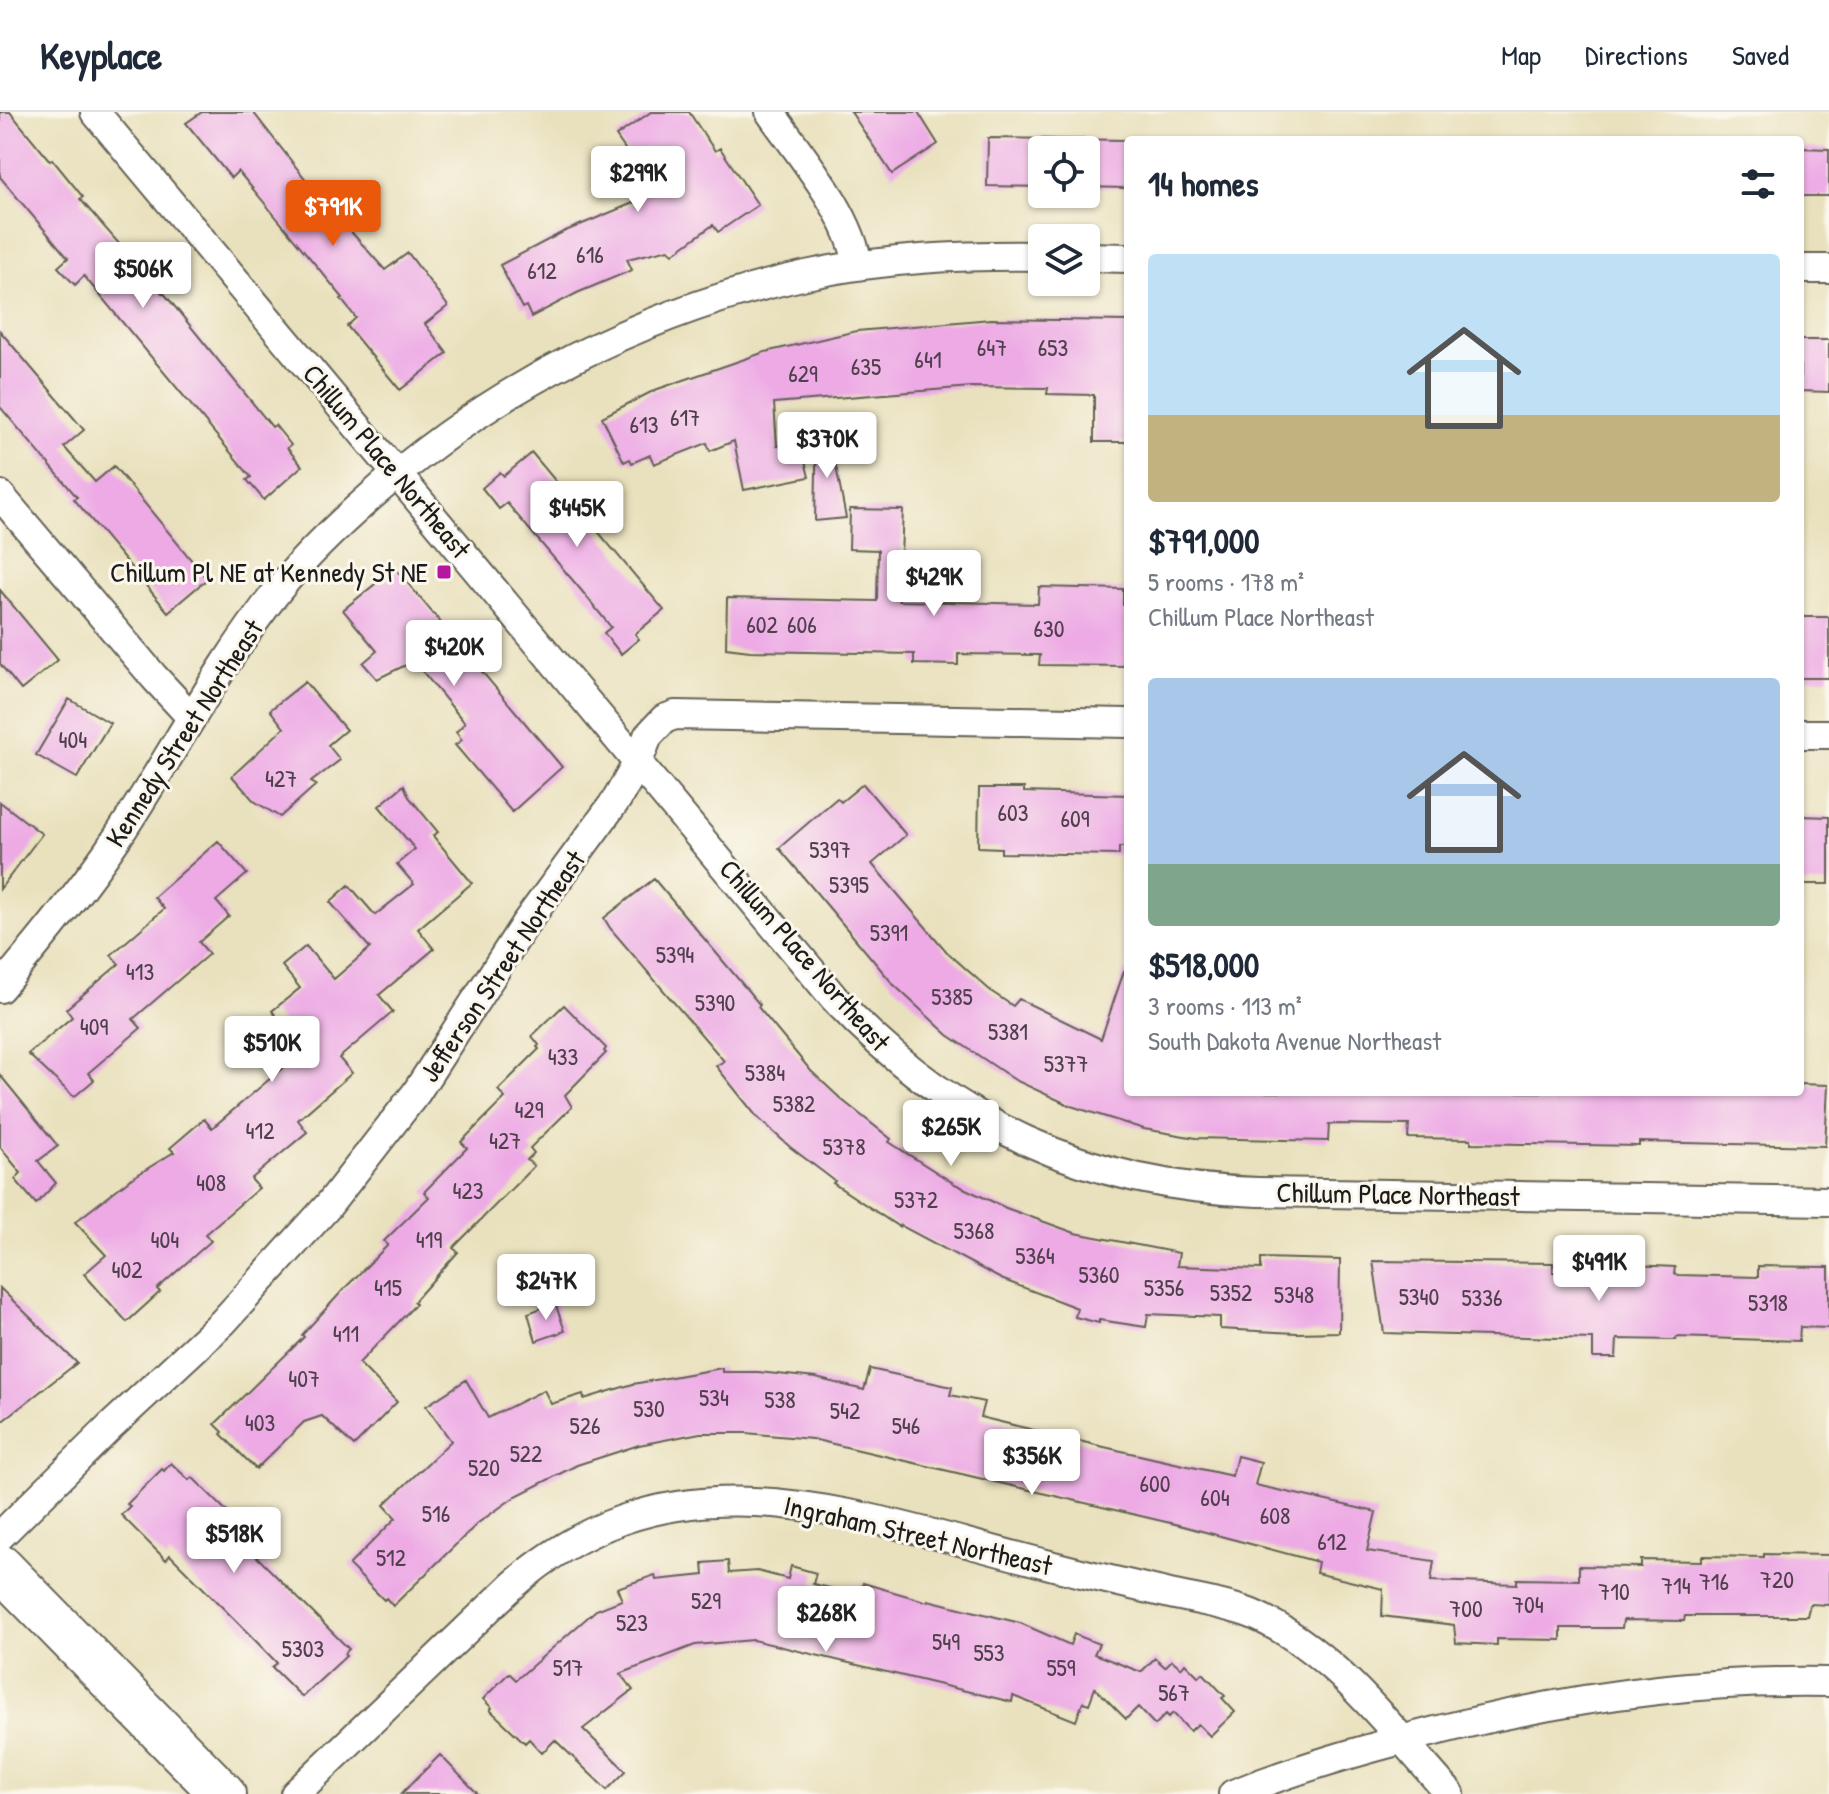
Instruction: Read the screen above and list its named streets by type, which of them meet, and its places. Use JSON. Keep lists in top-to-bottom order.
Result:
{
  "streets": {
    "street": [
      "Chillum Place Northeast",
      "Kennedy Street Northeast",
      "Jefferson Street Northeast",
      "Ingraham Street Northeast"
    ]
  },
  "crossings": [
    ["Chillum Place Northeast", "Kennedy Street Northeast"],
    ["Chillum Place Northeast", "Jefferson Street Northeast"]
  ],
  "places": {
    "transit": ["Chillum Pl NE at Kennedy St NE"]
  },
  "house_numbers": [
    "616",
    "612",
    "647",
    "653",
    "641",
    "635",
    "629",
    "617",
    "613",
    "602",
    "606",
    "630",
    "404",
    "427",
    "603",
    "609",
    "5397",
    "5395",
    "5391",
    "5394",
    "413",
    "5385",
    "5390",
    "409",
    "5381",
    "433",
    "5377",
    "5384",
    "5382",
    "429",
    "412",
    "427",
    "5378",
    "408",
    "423",
    "5372",
    "5368",
    "404",
    "419",
    "5364",
    "402",
    "5360",
    "415",
    "5356",
    "5352",
    "5348",
    "5340",
    "5336",
    "5318",
    "411",
    "407",
    "534",
    "538",
    "530",
    "542",
    "403",
    "526",
    "546",
    "522",
    "520",
    "600",
    "604",
    "516",
    "608",
    "612",
    "512",
    "720",
    "716",
    "714",
    "710",
    "529",
    "704",
    "700",
    "523",
    "549",
    "5303",
    "553",
    "517",
    "559",
    "567"
  ],
  "page": {
    "header": "Keyplace",
    "nav": ["Map", "Directions", "Saved"],
    "heading": "14 homes",
    "price": [
      "$299K",
      "$791K",
      "$506K",
      "$370K",
      "$445K",
      "$429K",
      "$420K",
      "$510K",
      "$265K",
      "$491K",
      "$247K",
      "$356K",
      "$518K",
      "$268K"
    ],
    "list": [
      {
        "name": "$791,000",
        "note": "5 rooms · 178 m² · Chillum Place Northeast"
      },
      {
        "name": "$518,000",
        "note": "3 rooms · 113 m² · South Dakota Avenue Northeast"
      }
    ]
  }
}
